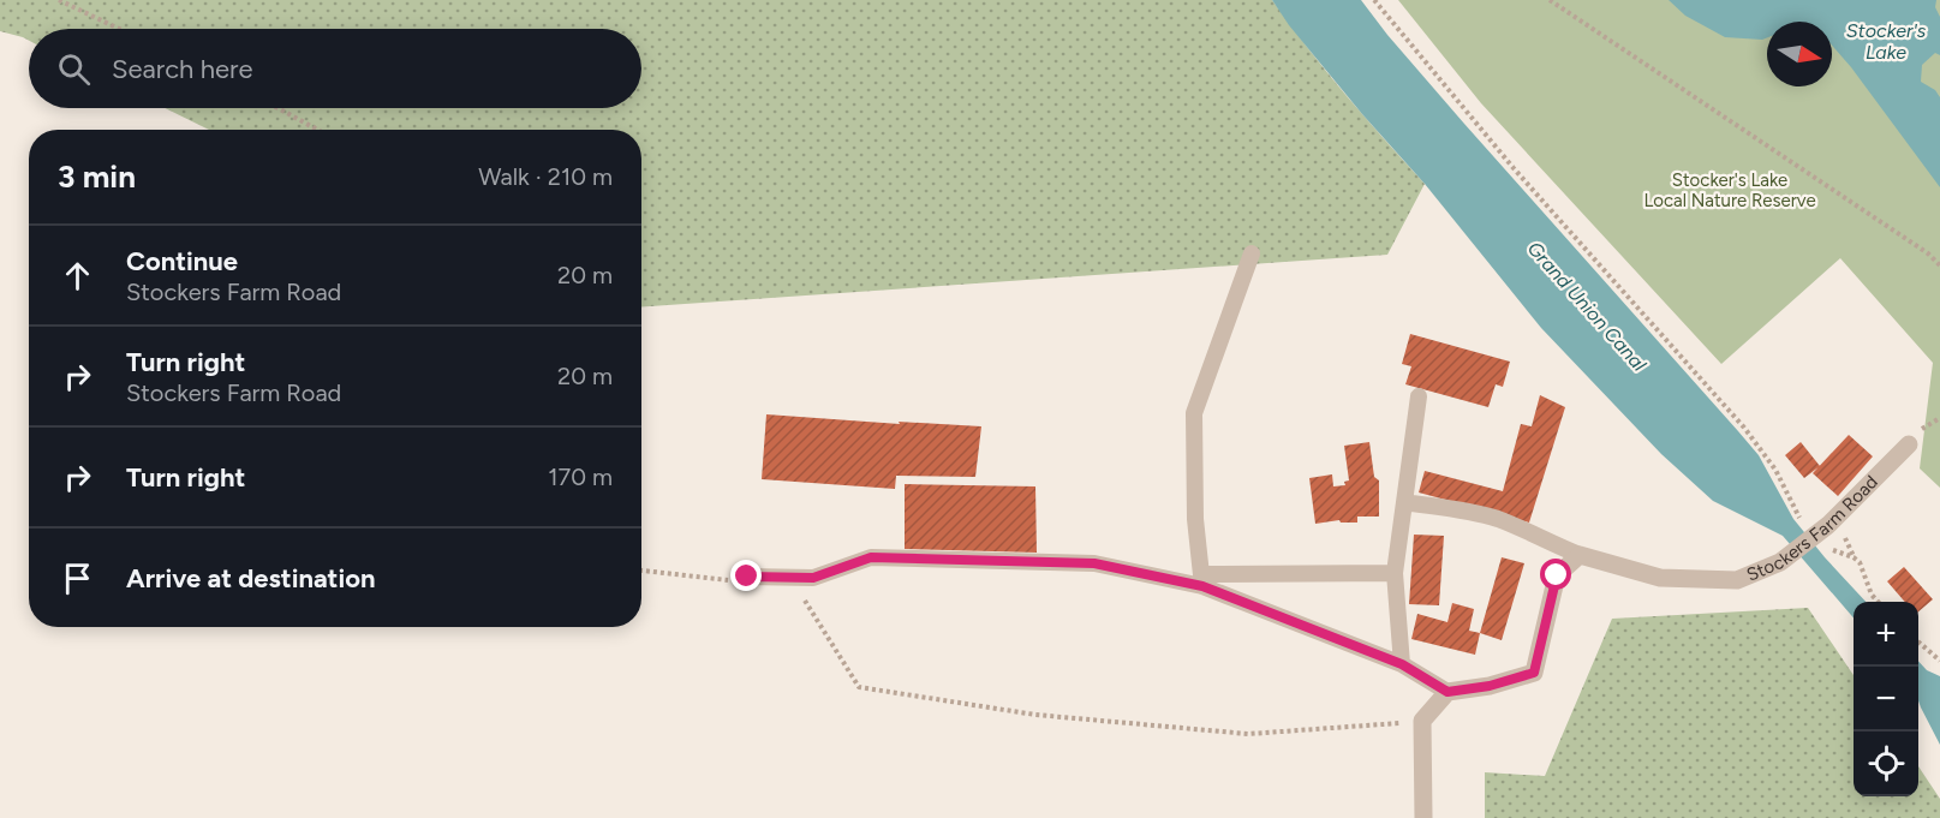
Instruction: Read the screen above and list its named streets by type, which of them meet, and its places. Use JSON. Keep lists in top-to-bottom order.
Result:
{
  "streets": {
    "street": ["Stockers Farm Road"]
  },
  "water": ["Stocker's Lake", "Grand Union Canal"],
  "parks": ["Stocker's Lake Local Nature Reserve"],
  "north": "right",
  "page": {
    "search": "Search here",
    "heading": ["3 min", "Walk · 210 m"],
    "list": [
      ["Continue", "Stockers Farm Road", "20 m"],
      ["Turn right", "Stockers Farm Road", "20 m"],
      ["Turn right", "170 m"],
      "Arrive at destination"
    ],
    "map_buttons": ["+", "−"]
  }
}
